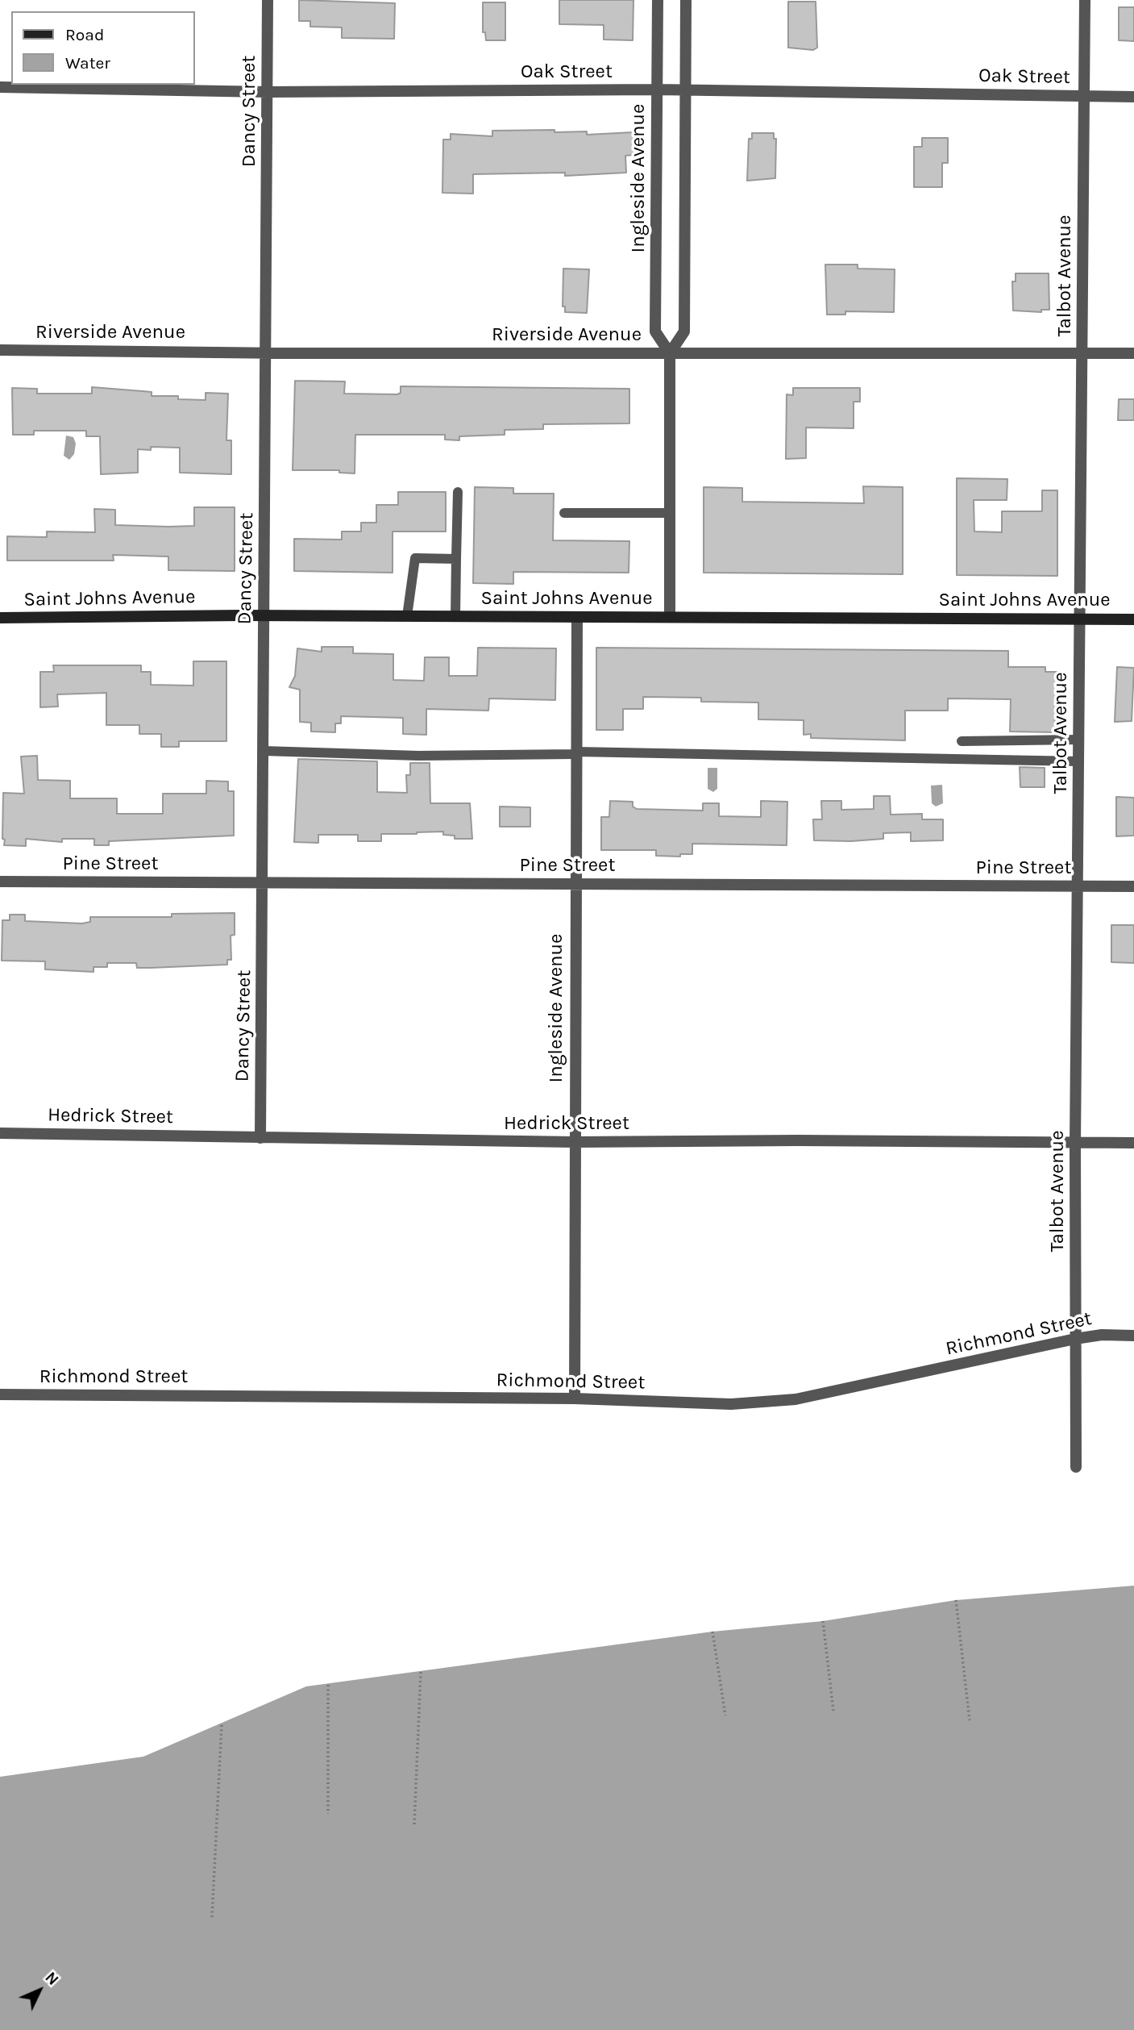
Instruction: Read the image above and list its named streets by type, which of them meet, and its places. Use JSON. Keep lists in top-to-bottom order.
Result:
{
  "streets": {
    "main road": ["Saint Johns Avenue"],
    "street": [
      "Oak Street",
      "Dancy Street",
      "Ingleside Avenue",
      "Talbot Avenue",
      "Riverside Avenue",
      "Pine Street",
      "Hedrick Street",
      "Richmond Street"
    ]
  },
  "crossings": [
    ["Oak Street", "Dancy Street"],
    ["Oak Street", "Ingleside Avenue"],
    ["Oak Street", "Talbot Avenue"],
    ["Dancy Street", "Riverside Avenue"],
    ["Dancy Street", "Saint Johns Avenue"],
    ["Dancy Street", "Pine Street"],
    ["Dancy Street", "Hedrick Street"],
    ["Ingleside Avenue", "Riverside Avenue"],
    ["Ingleside Avenue", "Saint Johns Avenue"],
    ["Ingleside Avenue", "Pine Street"],
    ["Ingleside Avenue", "Hedrick Street"],
    ["Ingleside Avenue", "Richmond Street"],
    ["Talbot Avenue", "Riverside Avenue"],
    ["Talbot Avenue", "Saint Johns Avenue"],
    ["Talbot Avenue", "Pine Street"],
    ["Talbot Avenue", "Hedrick Street"],
    ["Talbot Avenue", "Richmond Street"]
  ],
  "legend": ["Road", "Water"],
  "north": "top right"
}
